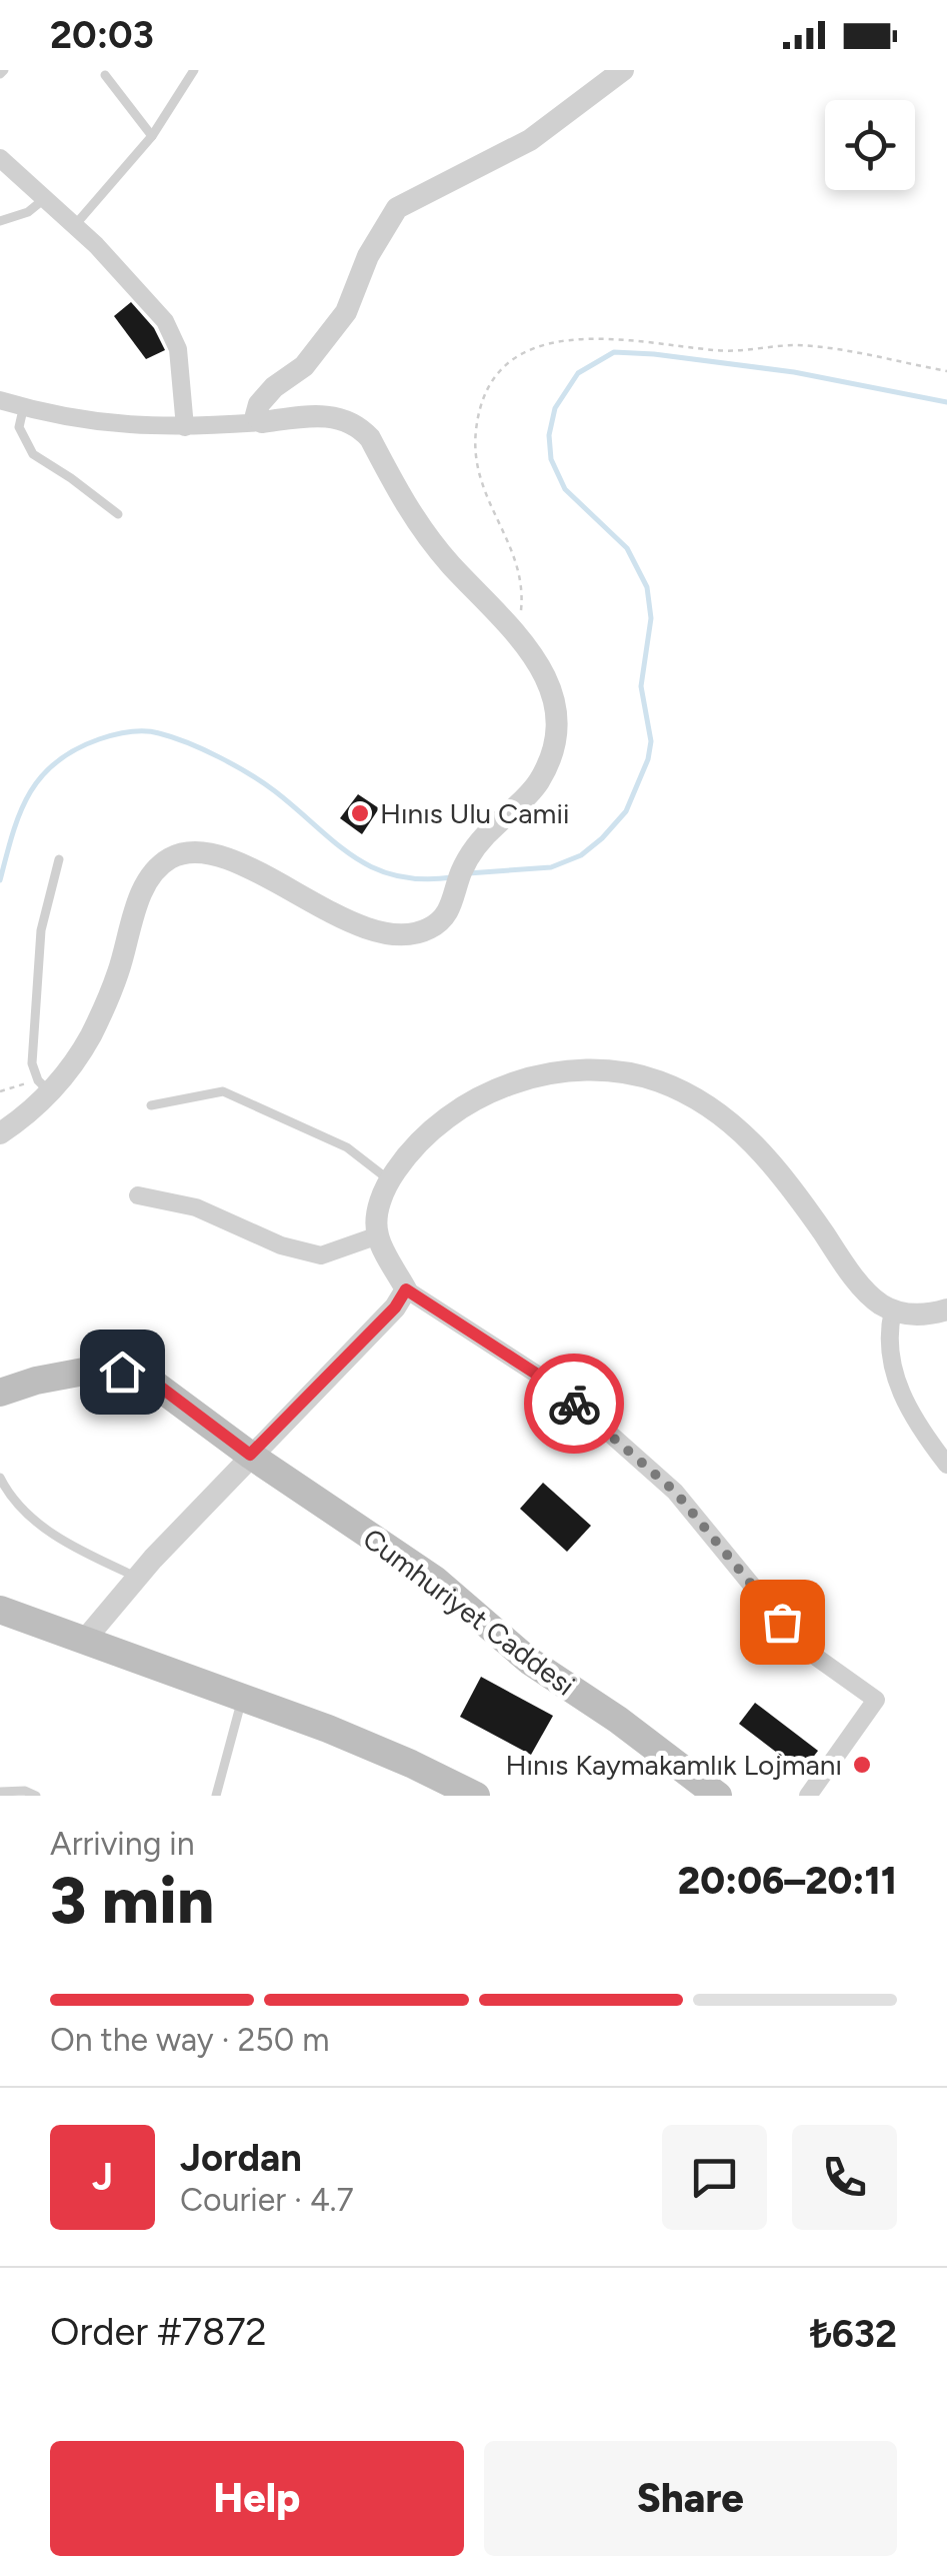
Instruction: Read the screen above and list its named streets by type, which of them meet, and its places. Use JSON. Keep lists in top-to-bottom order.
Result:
{
  "streets": {
    "main road": ["Cumhuriyet Caddesi"]
  },
  "places": ["Hınıs Ulu Camii", "Hınıs Kaymakamlık Lojmanı"],
  "page": {
    "status": "20:03",
    "heading": ["3 min", "Arriving in", "20:06–20:11"],
    "panel": [
      "Jordan",
      "Courier · 4.7",
      "Order #7872",
      "₺632"
    ],
    "bar": "On the way · 250 m",
    "round": "J",
    "buttons": ["Help", "Share"]
  }
}
